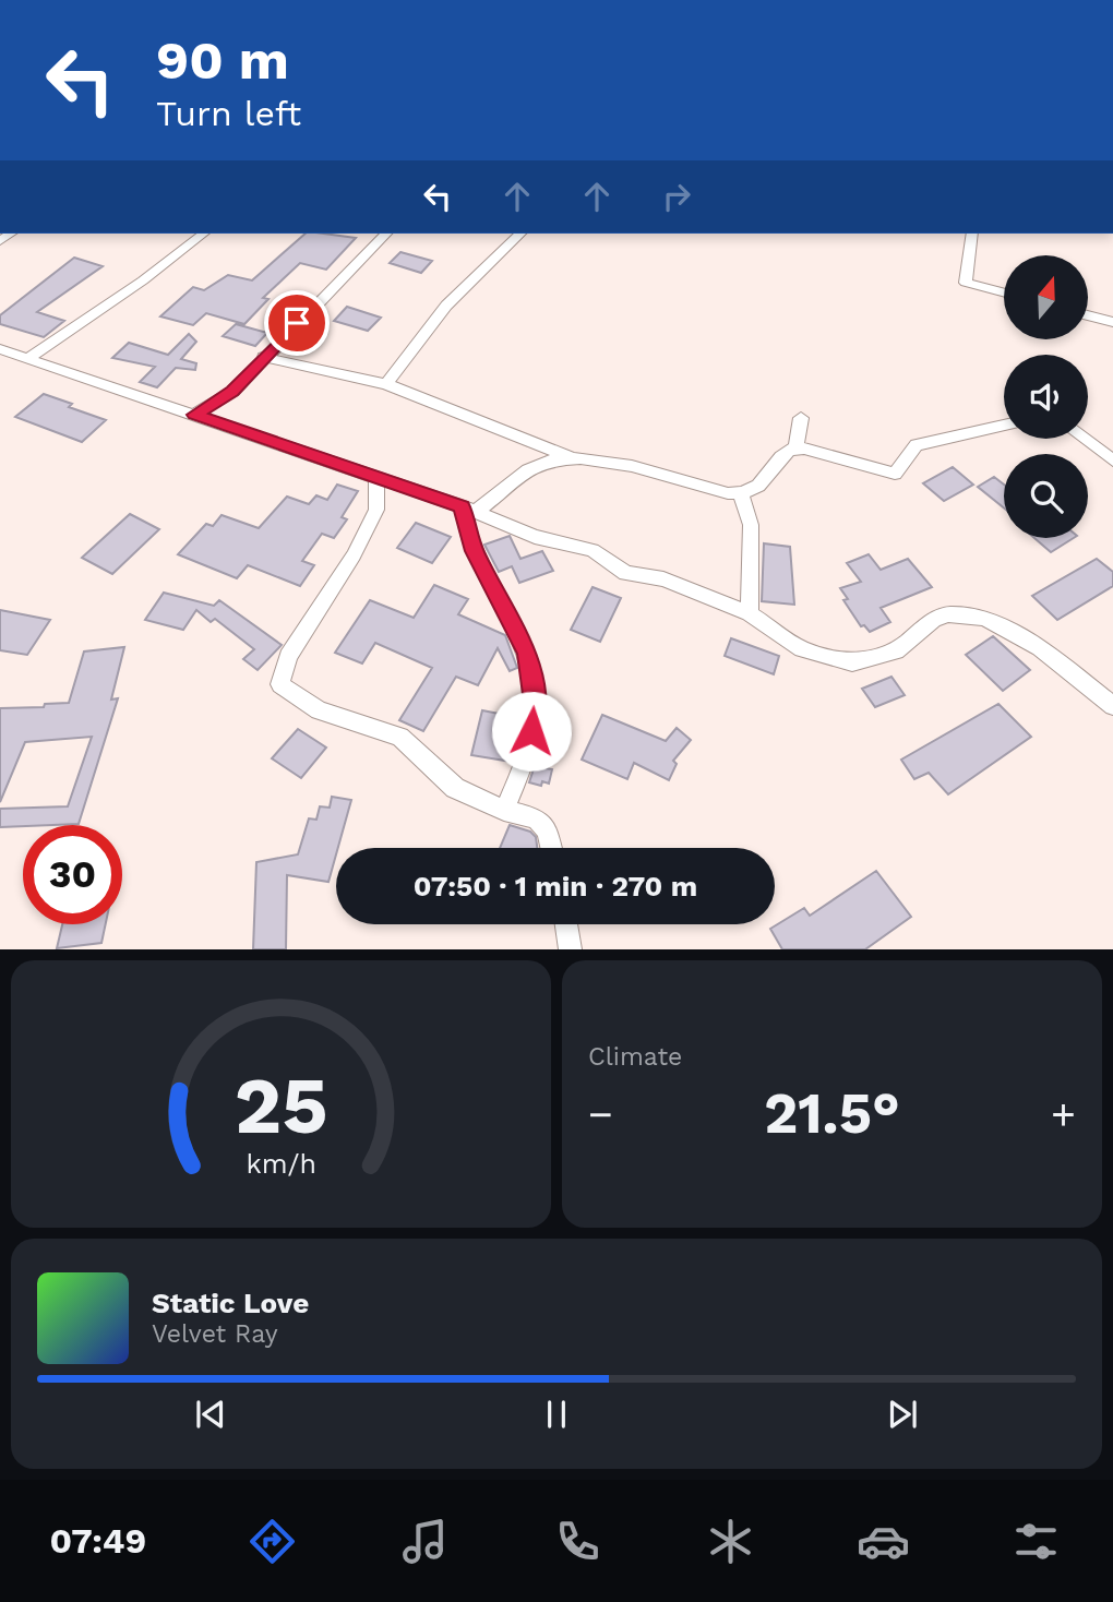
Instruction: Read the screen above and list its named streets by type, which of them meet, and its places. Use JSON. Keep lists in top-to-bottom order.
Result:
{
  "north": "top",
  "page": {
    "turn": ["90 m", "Turn left"],
    "limit": "30",
    "trip": "07:50 · 1 min · 270 m",
    "tile": "Climate",
    "heat": ["−", "21.5°", "+"],
    "song": ["Static Love", "Velvet Ray"],
    "tabs": "07:49",
    "gauge": ["25", "km/h"]
  }
}
